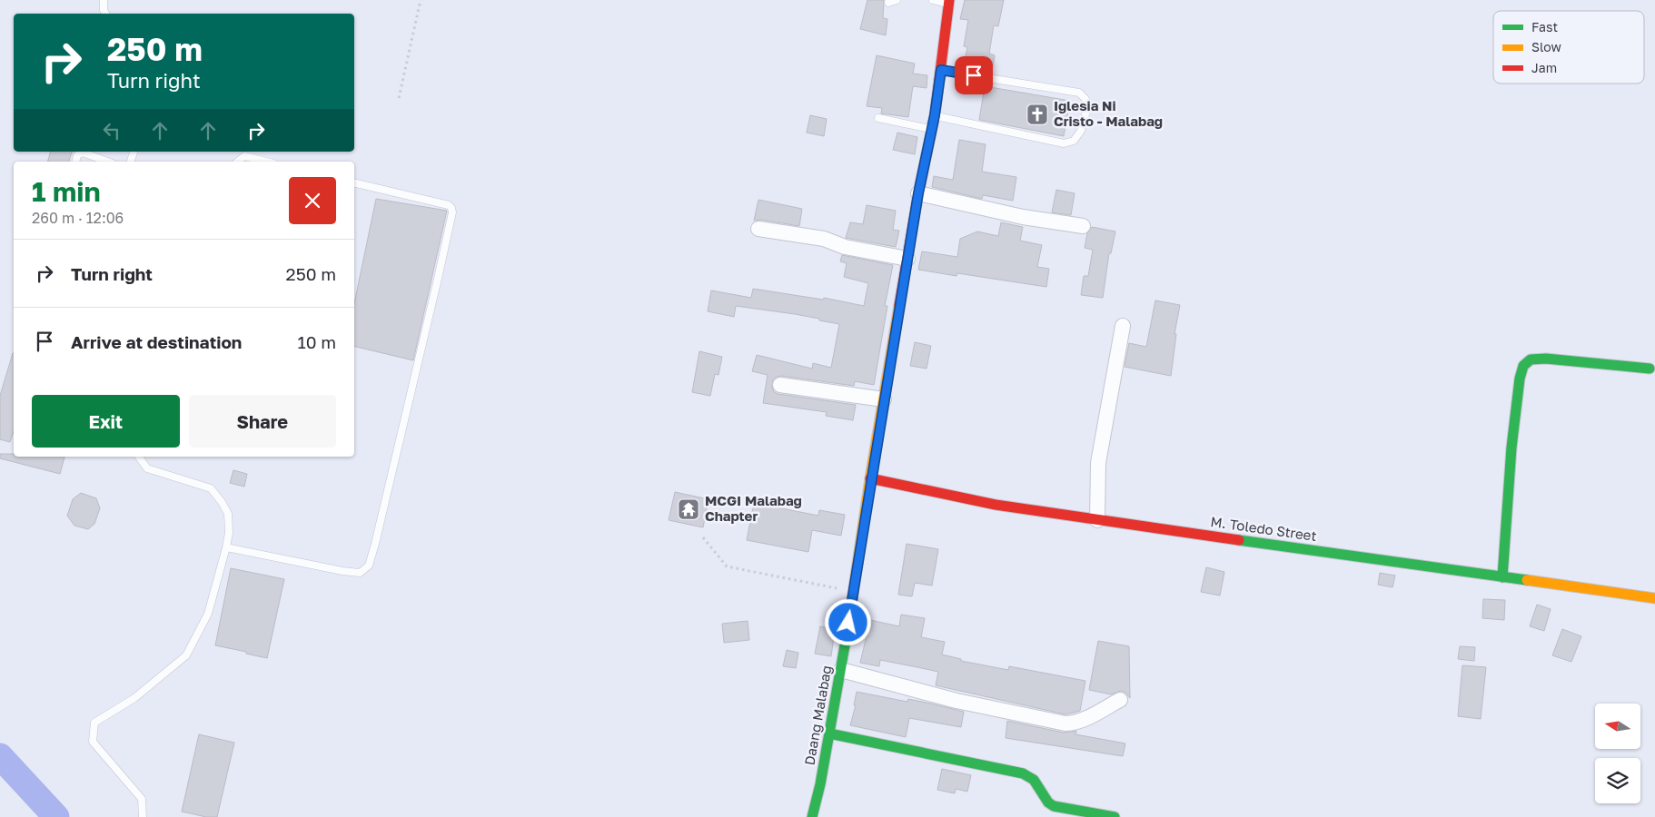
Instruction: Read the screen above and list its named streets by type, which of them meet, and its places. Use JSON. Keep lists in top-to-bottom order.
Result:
{
  "streets": {
    "street": ["M. Toledo Street", "Daang Malabag"]
  },
  "crossings": [
    ["M. Toledo Street", "Daang Malabag"]
  ],
  "places": {
    "church": ["Iglesia Ni Cristo - Malabag"],
    "temple": ["MCGI Malabag Chapter"]
  },
  "legend": ["Fast", "Slow", "Jam"],
  "north": "left",
  "page": {
    "turn": ["250 m", "Turn right"],
    "heading": ["1 min", "260 m · 12:06"],
    "list": [
      {
        "name": "Turn right",
        "value": "250 m"
      },
      {
        "name": "Arrive at destination",
        "value": "10 m"
      }
    ],
    "buttons": ["Exit", "Share"]
  }
}
